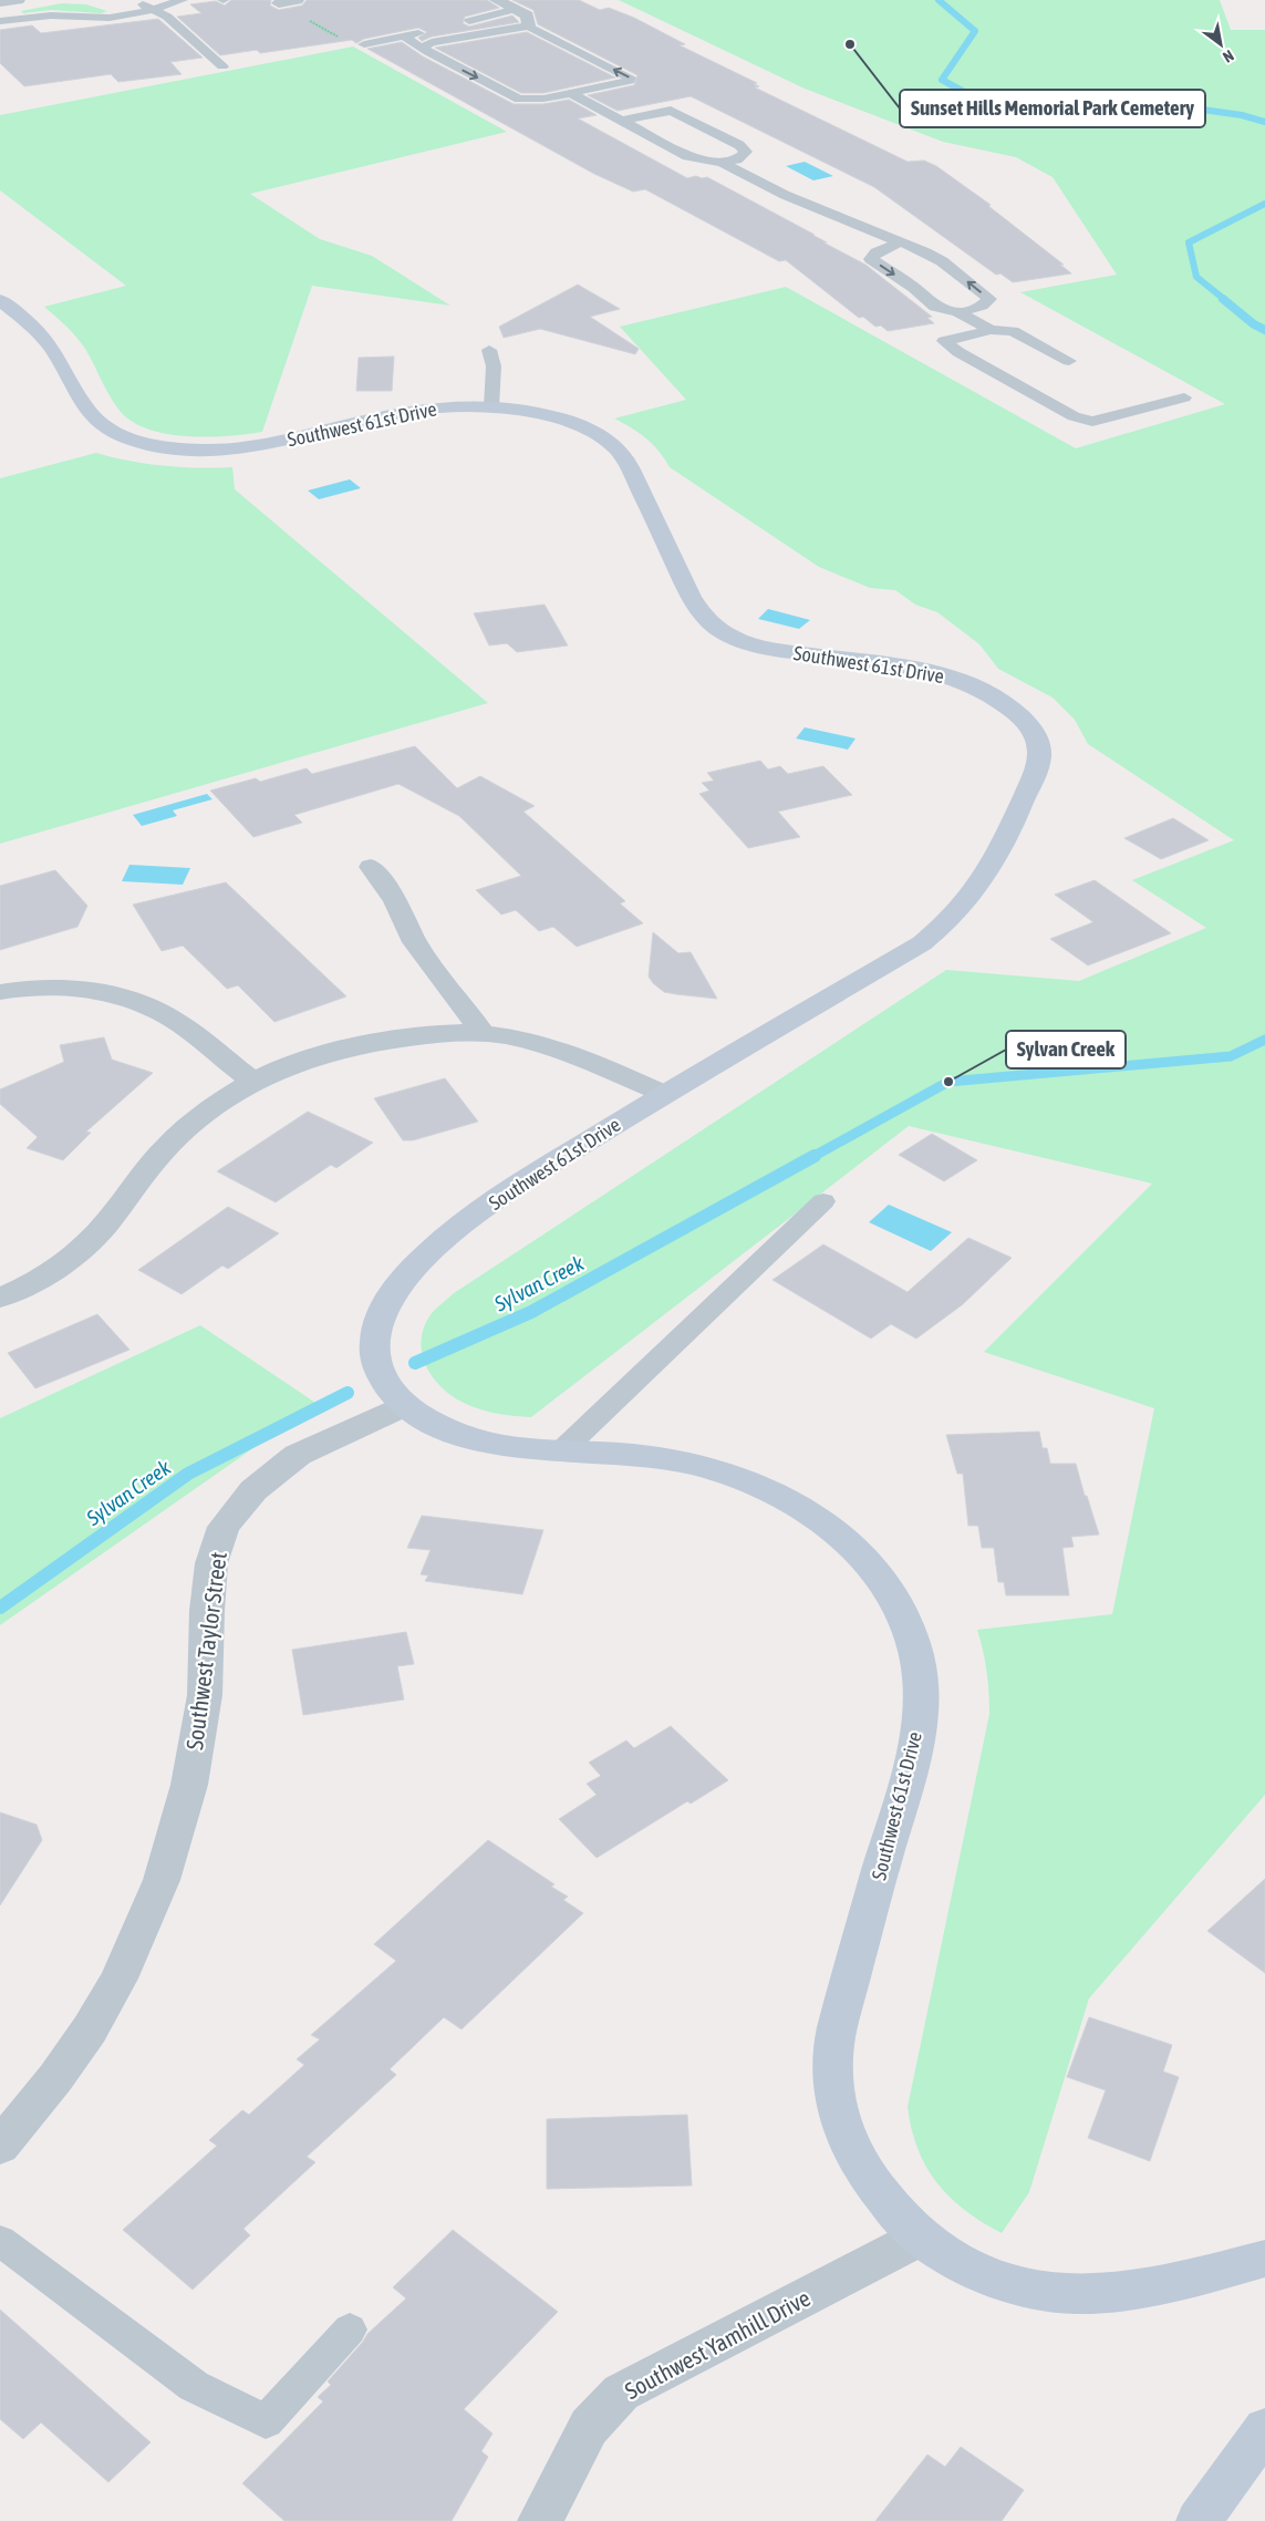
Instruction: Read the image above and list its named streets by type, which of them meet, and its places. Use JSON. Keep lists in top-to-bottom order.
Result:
{
  "streets": {
    "street": ["Southwest 61st Drive", "Southwest Taylor Street", "Southwest Yamhill Drive"]
  },
  "crossings": [
    ["Southwest 61st Drive", "Southwest Taylor Street"],
    ["Southwest 61st Drive", "Southwest Yamhill Drive"]
  ],
  "water": ["Sylvan Creek"],
  "places": ["Sunset Hills Memorial Park Cemetery", "Sylvan Creek"],
  "north": "bottom right"
}
